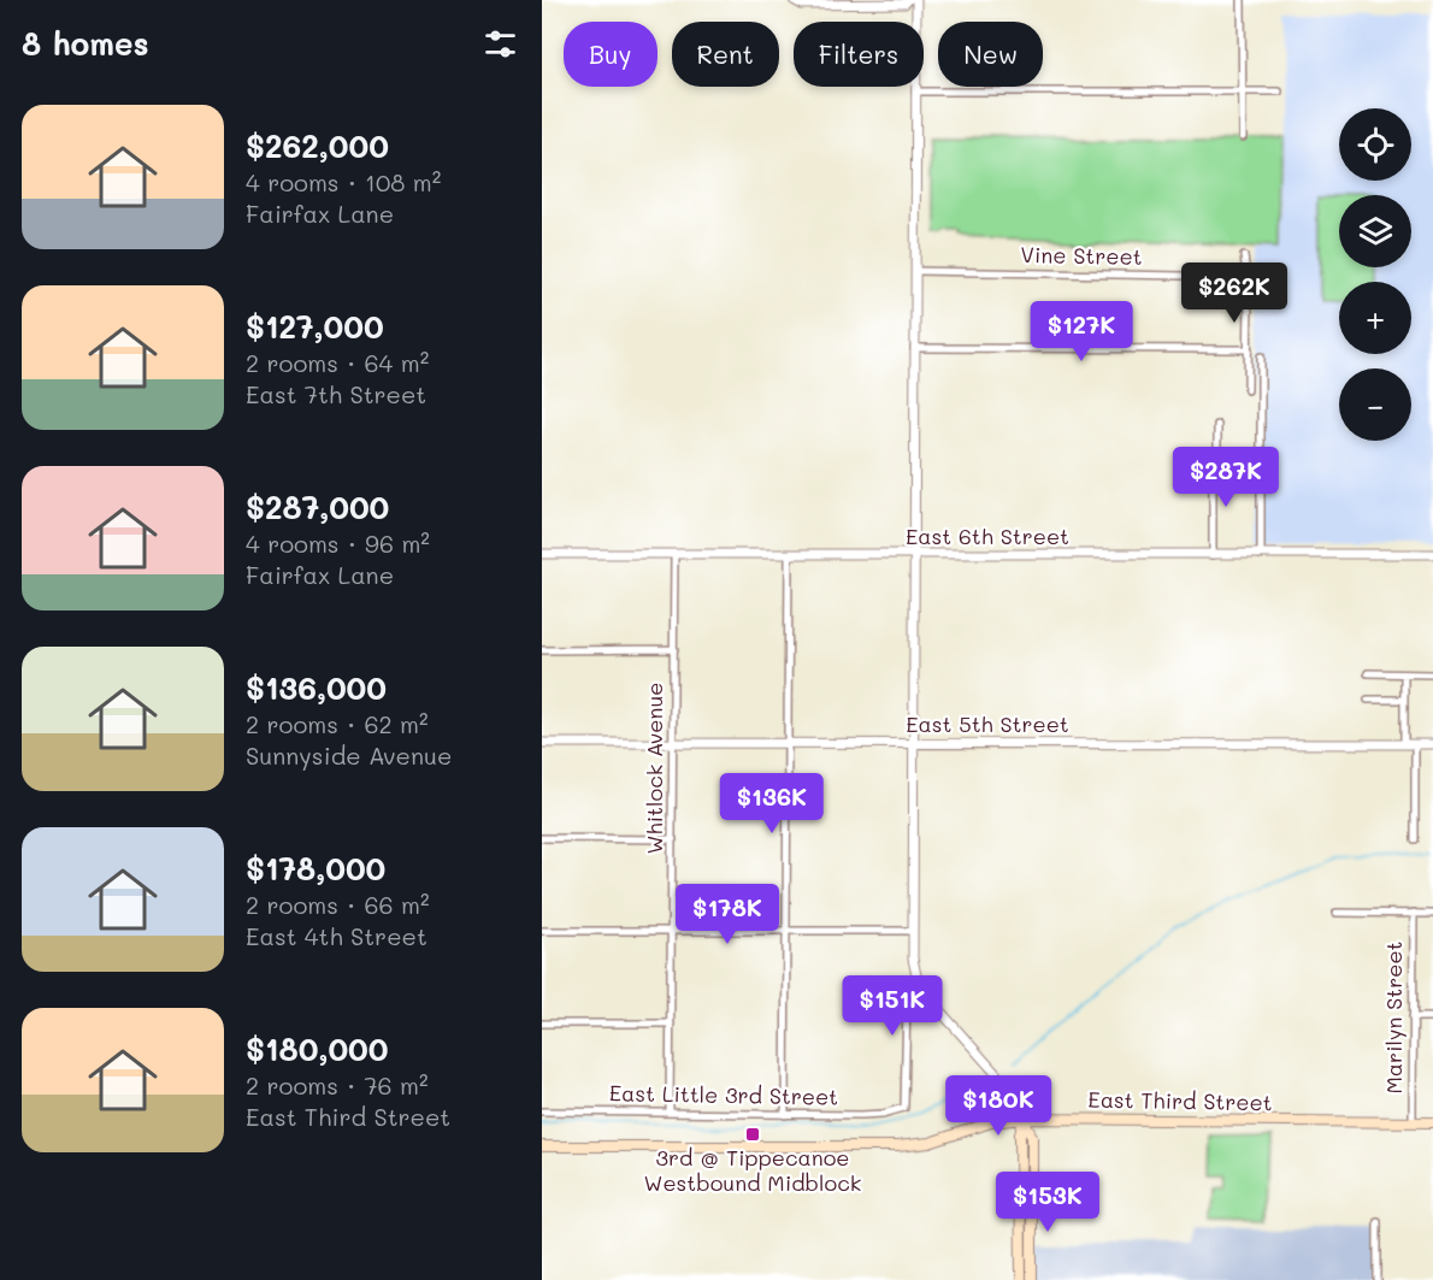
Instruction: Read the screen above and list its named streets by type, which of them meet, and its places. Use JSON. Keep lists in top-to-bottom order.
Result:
{
  "streets": {
    "main road": ["East Third Street"],
    "street": [
      "Vine Street",
      "East 6th Street",
      "East 5th Street",
      "Whitlock Avenue",
      "Marilyn Street",
      "East Little 3rd Street"
    ]
  },
  "crossings": [
    ["East 6th Street", "Whitlock Avenue"],
    ["East 5th Street", "Whitlock Avenue"],
    ["Whitlock Avenue", "East Little 3rd Street"],
    ["Marilyn Street", "East Third Street"]
  ],
  "places": {
    "transit": ["3rd @ Tippecanoe Westbound Midblock"]
  },
  "page": {
    "heading": "8 homes",
    "chip": [
      "Buy",
      "Rent",
      "Filters",
      "New"
    ],
    "list": [
      {
        "name": "$262,000",
        "note": "4 rooms · 108 m² · Fairfax Lane"
      },
      {
        "name": "$127,000",
        "note": "2 rooms · 64 m² · East 7th Street"
      },
      {
        "name": "$287,000",
        "note": "4 rooms · 96 m² · Fairfax Lane"
      },
      {
        "name": "$136,000",
        "note": "2 rooms · 62 m² · Sunnyside Avenue"
      },
      {
        "name": "$178,000",
        "note": "2 rooms · 66 m² · East 4th Street"
      },
      {
        "name": "$180,000",
        "note": "2 rooms · 76 m² · East Third Street"
      }
    ],
    "map_buttons": ["+", "−"],
    "price": [
      "$262K",
      "$127K",
      "$287K",
      "$136K",
      "$178K",
      "$151K",
      "$180K",
      "$153K"
    ]
  }
}
